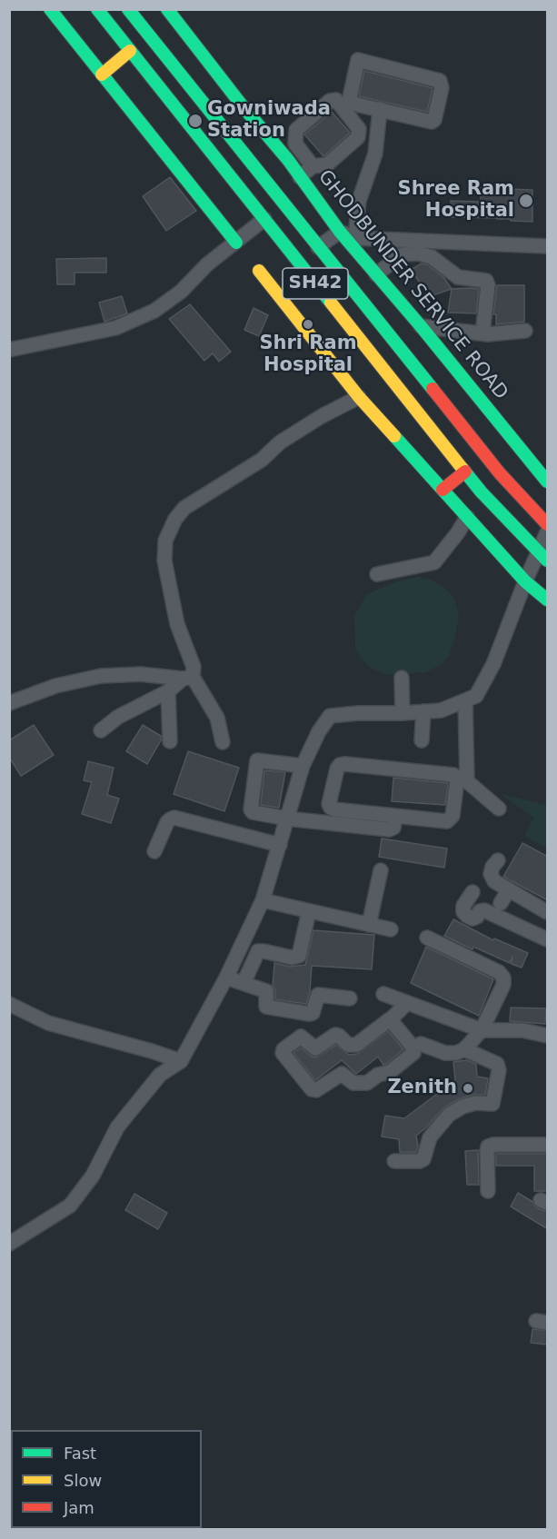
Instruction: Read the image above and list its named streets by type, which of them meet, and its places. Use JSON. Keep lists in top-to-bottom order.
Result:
{
  "streets": {
    "main road": ["SH42", "GHODBUNDER SERVICE ROAD"]
  },
  "places": [
    "Gowniwada Station",
    "Shree Ram Hospital",
    "Shri Ram Hospital",
    "Zenith"
  ],
  "legend": ["Fast", "Slow", "Jam"]
}
